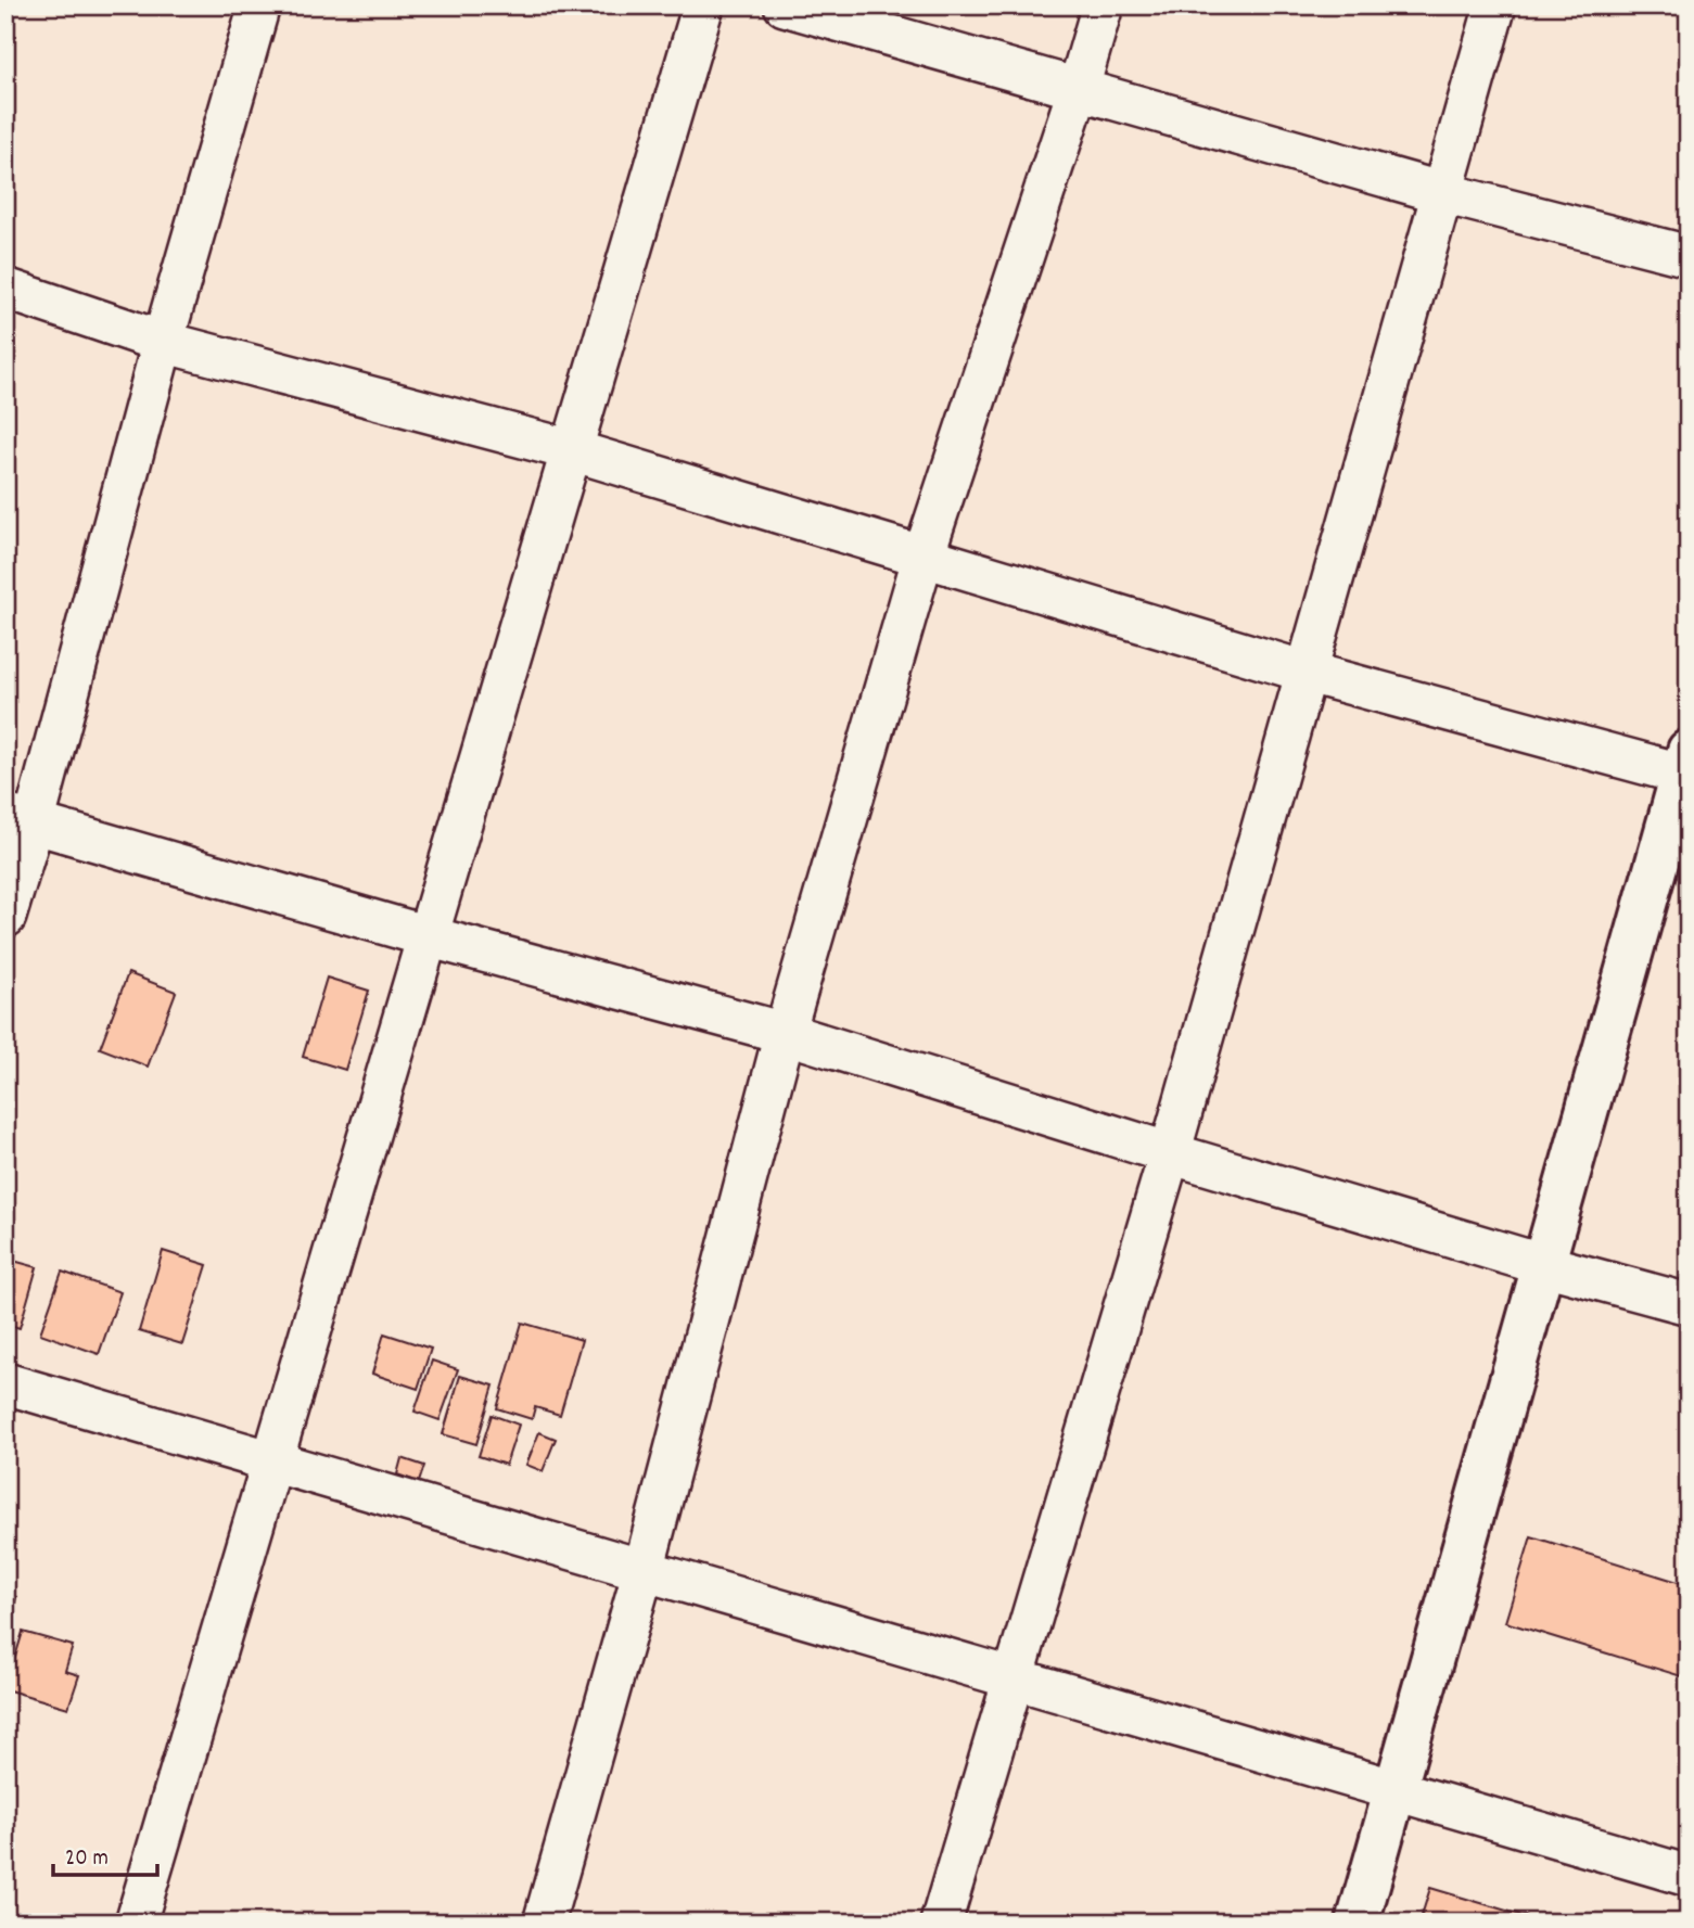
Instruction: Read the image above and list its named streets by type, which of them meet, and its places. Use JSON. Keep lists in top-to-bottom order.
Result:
{
  "scale_bar": "20 m"
}
